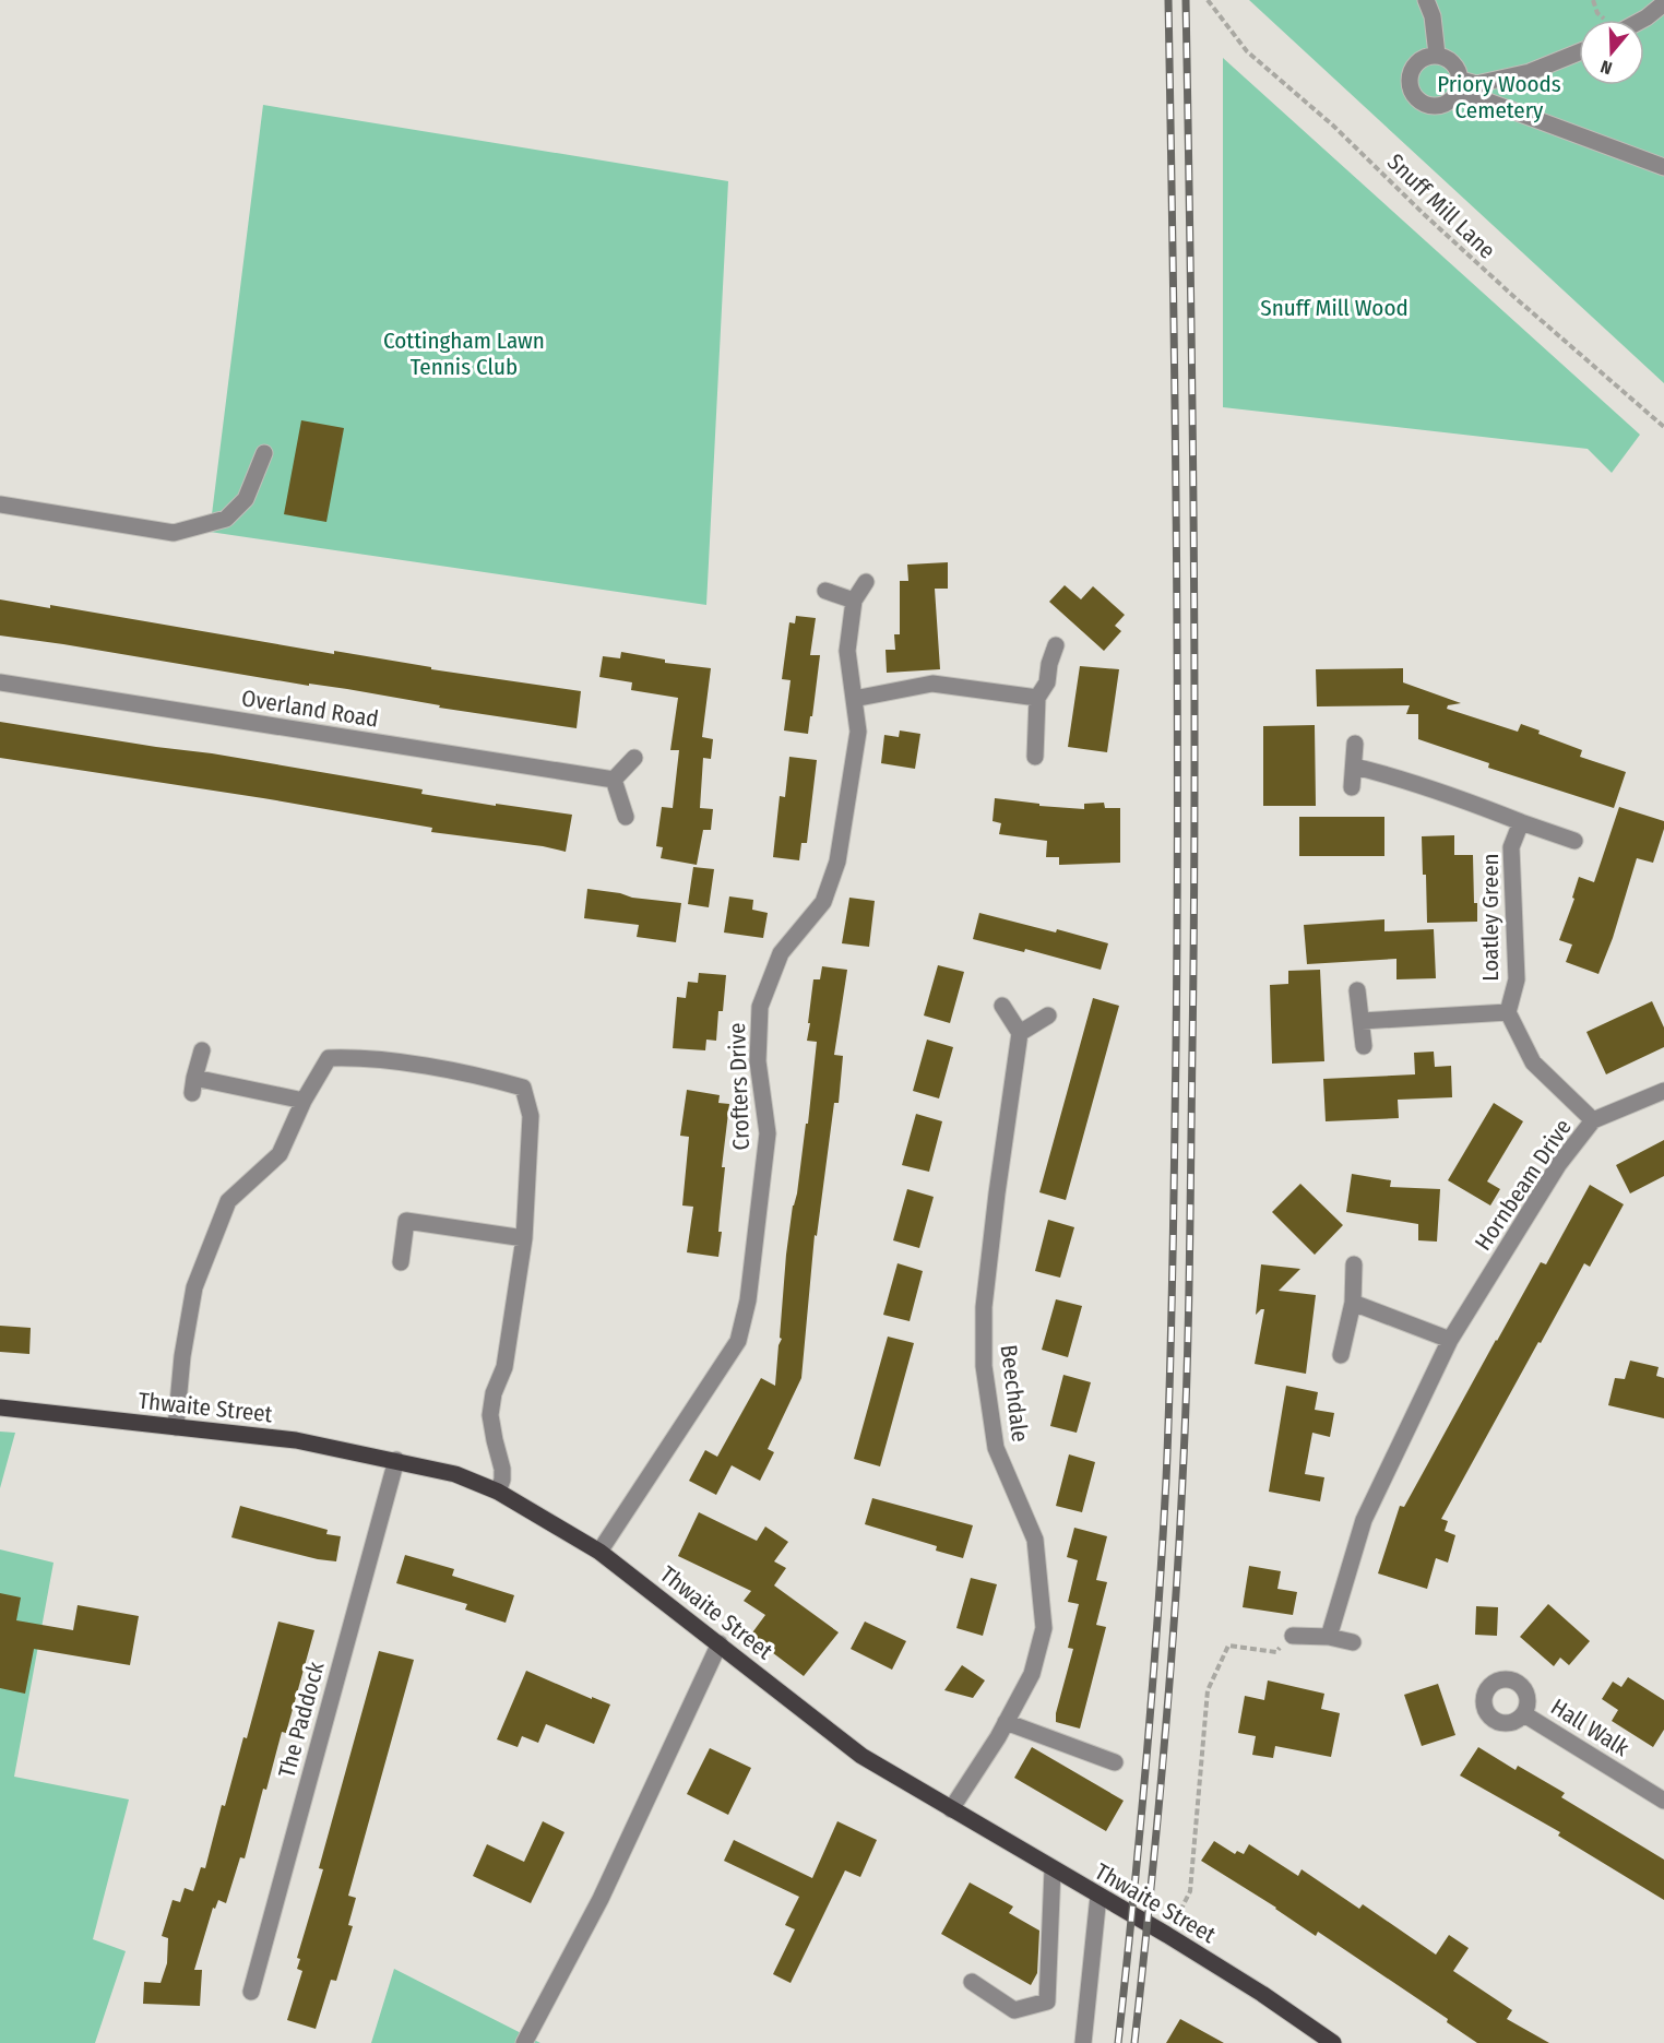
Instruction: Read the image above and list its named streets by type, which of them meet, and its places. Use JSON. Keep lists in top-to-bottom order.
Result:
{
  "streets": {
    "main road": ["Thwaite Street"],
    "street": [
      "Overland Road",
      "Loatley Green",
      "Crofters Drive",
      "Hornbeam Drive",
      "Beechdale",
      "The Paddock",
      "Hall Walk"
    ],
    "path": ["Snuff Mill Lane"]
  },
  "crossings": [
    ["Loatley Green", "Hornbeam Drive"],
    ["Crofters Drive", "Thwaite Street"],
    ["Beechdale", "Thwaite Street"],
    ["Thwaite Street", "The Paddock"]
  ],
  "parks": ["Priory Woods Cemetery", "Snuff Mill Wood", "Cottingham Lawn Tennis Club"],
  "north": "bottom"
}
